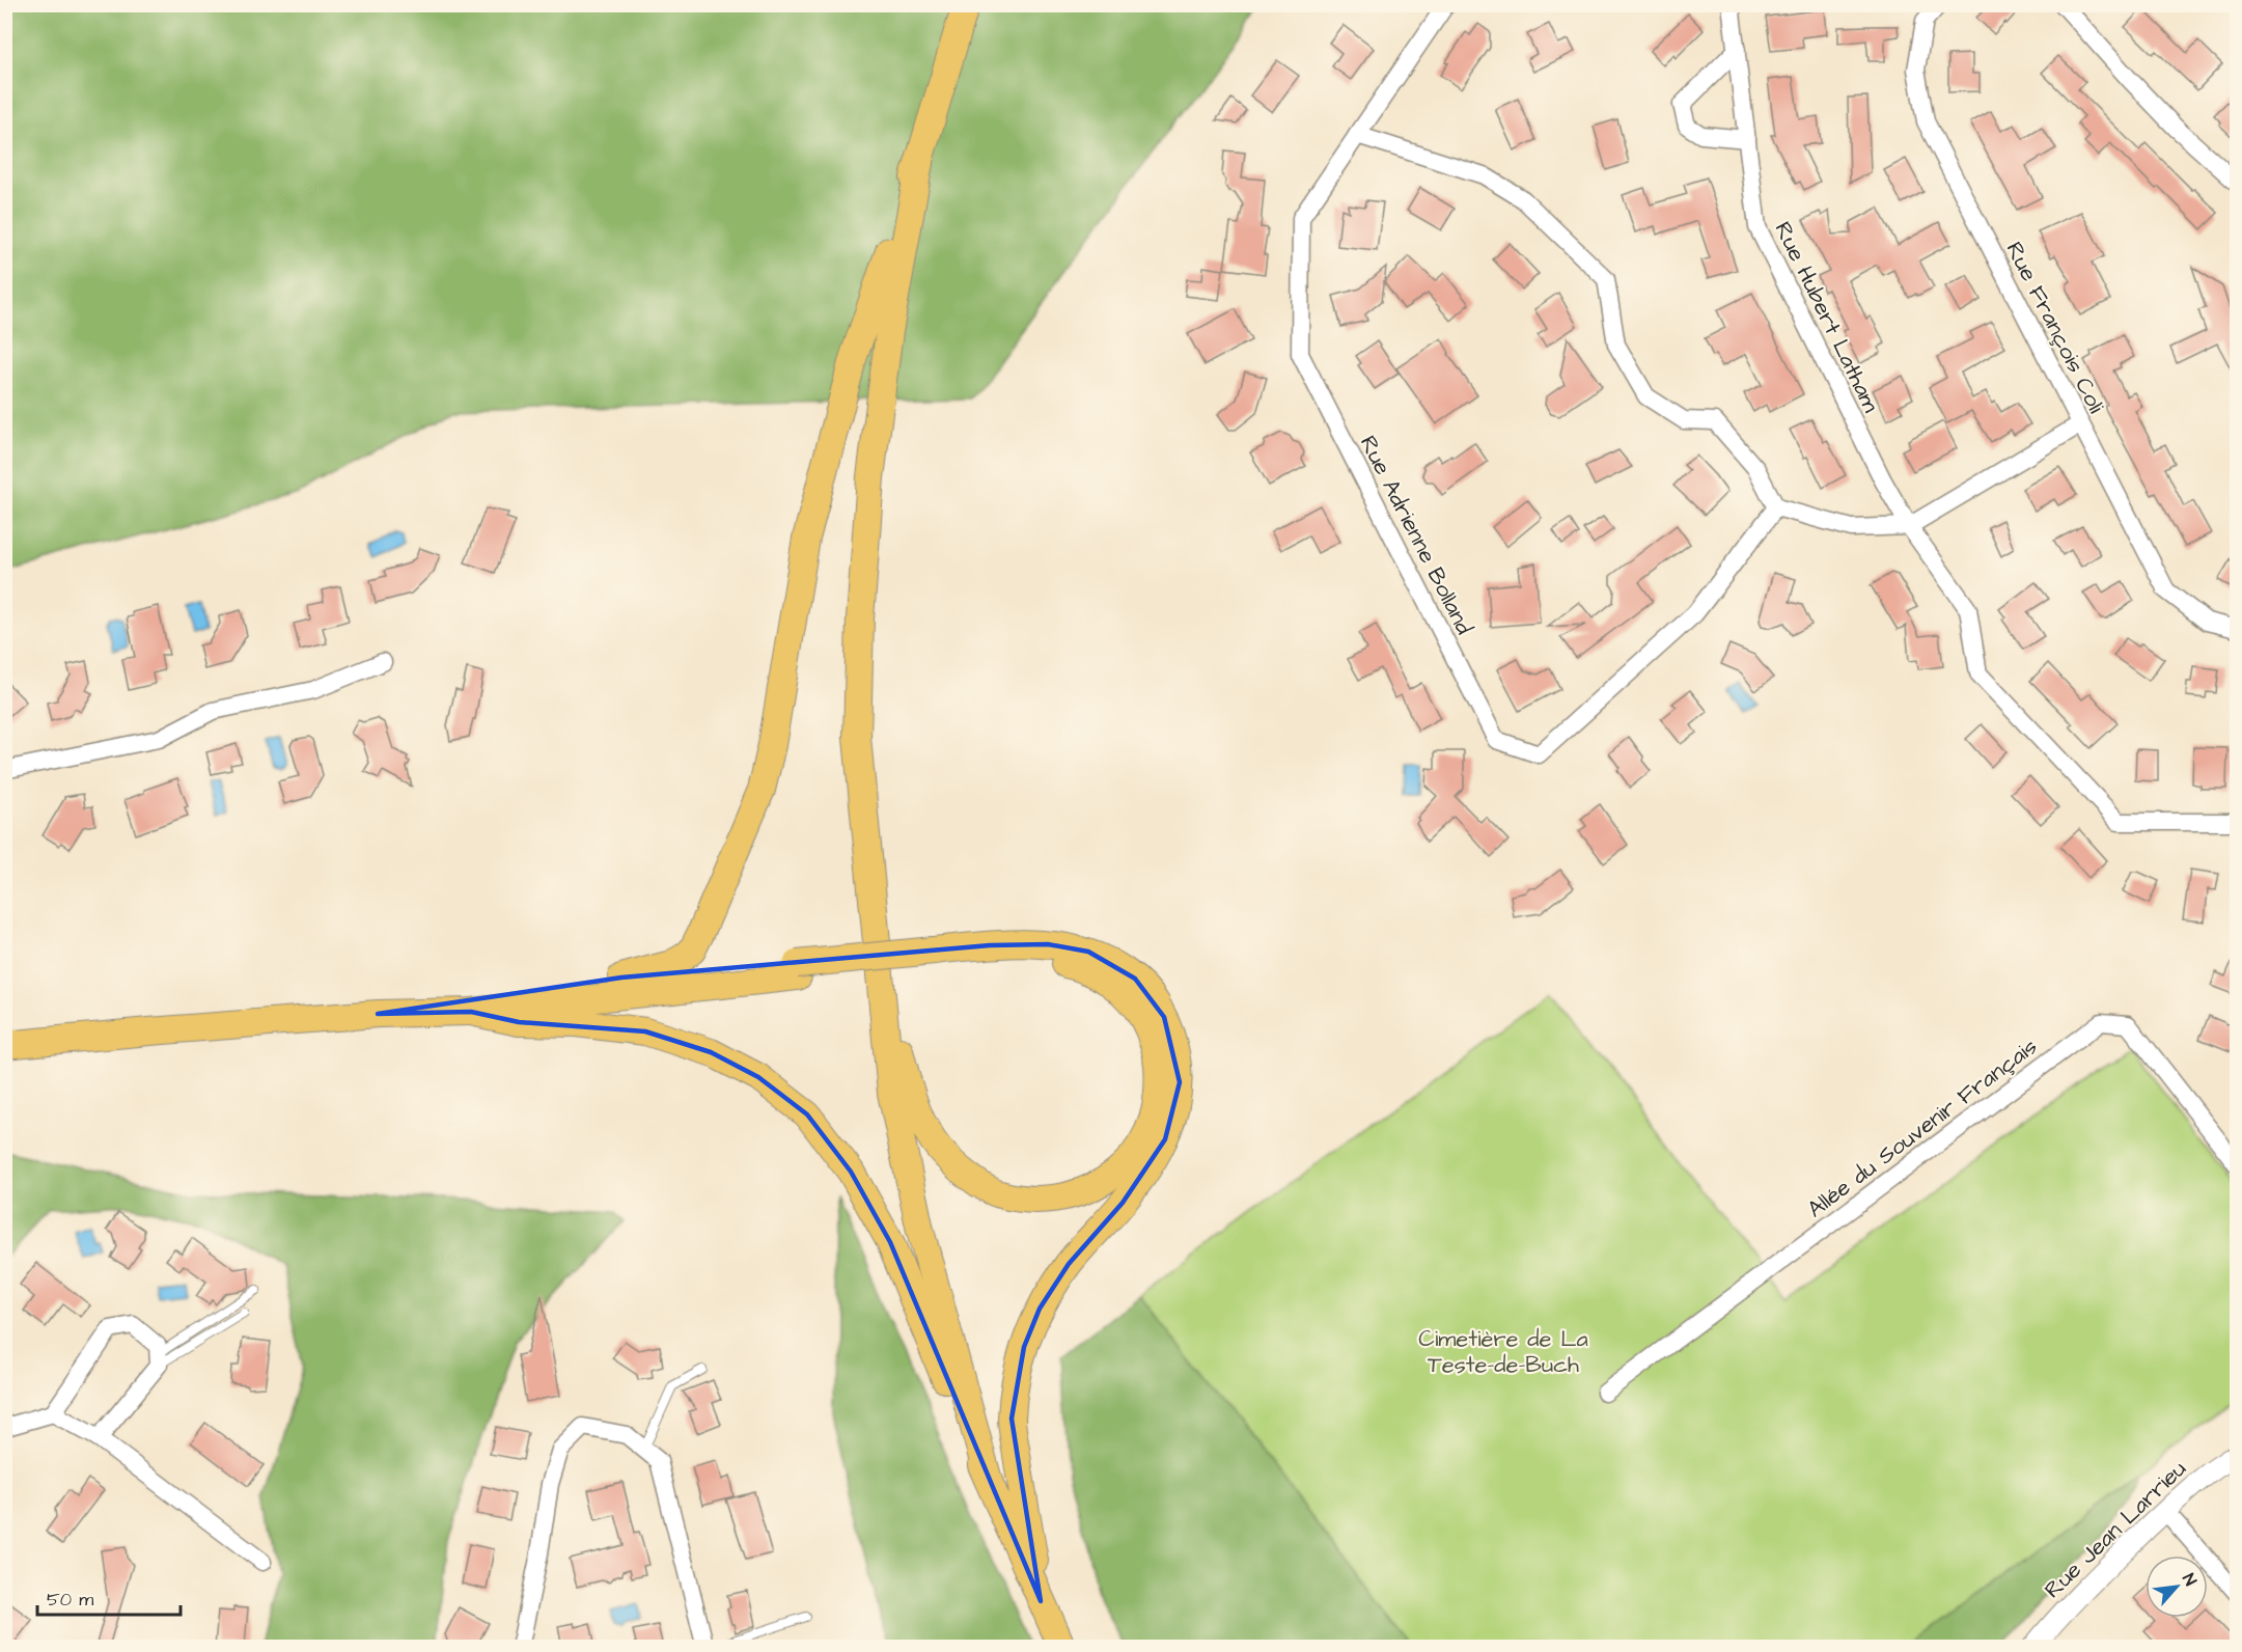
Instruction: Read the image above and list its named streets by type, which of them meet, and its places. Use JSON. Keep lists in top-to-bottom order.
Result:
{
  "streets": {
    "street": [
      "Rue Hubert Latham",
      "Rue François Coli",
      "Rue Adrienne Bolland",
      "Allée du Souvenir Français",
      "Rue Jean Larrieu"
    ]
  },
  "parks": ["Cimetière de La Teste-de-Buch"],
  "scale_bar": "50 m",
  "north": "top right"
}
